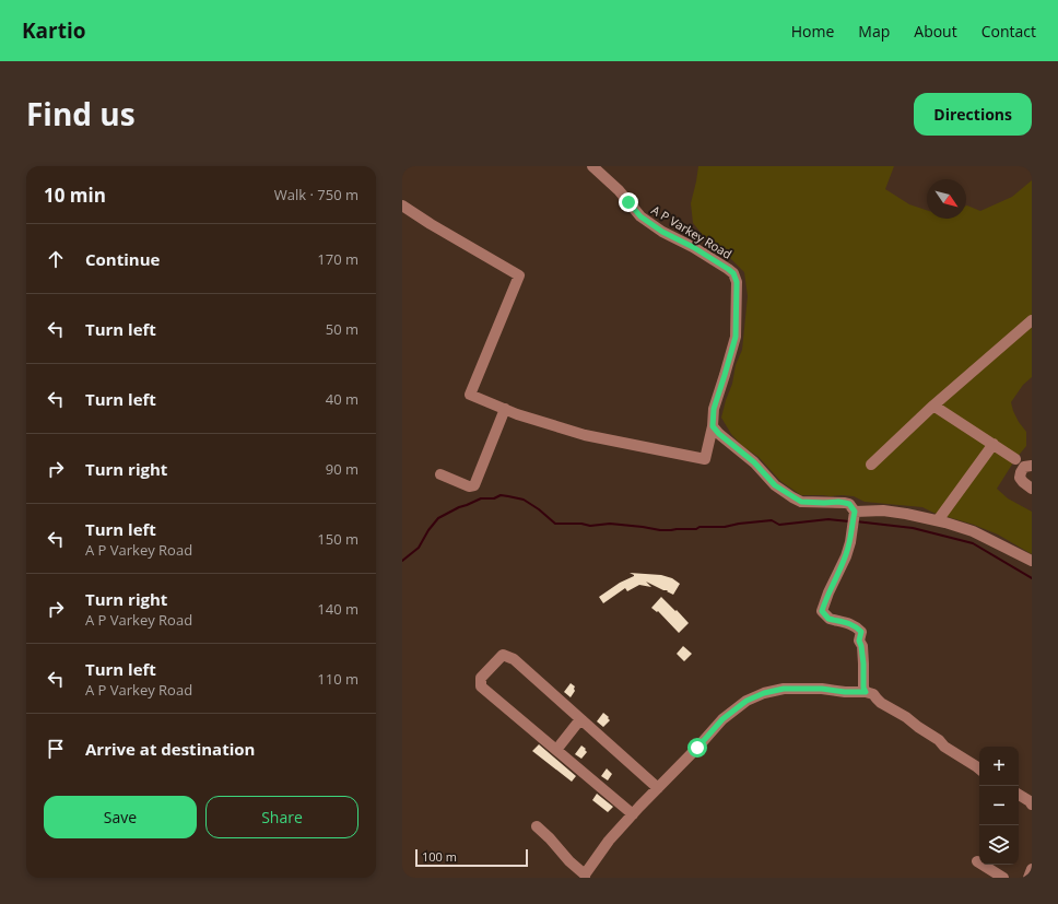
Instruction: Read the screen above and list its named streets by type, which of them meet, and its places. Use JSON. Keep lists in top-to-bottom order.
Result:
{
  "streets": {
    "street": ["A P Varkey Road"]
  },
  "scale_bar": "100 m",
  "north": "bottom right",
  "page": {
    "header": "Kartio",
    "nav": [
      "Home",
      "Map",
      "About",
      "Contact"
    ],
    "title": "Find us",
    "buttons": [
      "Directions",
      ["Save", "Share"]
    ],
    "heading": ["10 min", "Walk · 750 m"],
    "list": [
      ["Continue", "170 m"],
      ["Turn left", "50 m"],
      ["Turn left", "40 m"],
      ["Turn right", "90 m"],
      ["Turn left", "A P Varkey Road", "150 m"],
      ["Turn right", "A P Varkey Road", "140 m"],
      ["Turn left", "A P Varkey Road", "110 m"],
      "Arrive at destination"
    ],
    "map_buttons": ["+", "−"],
    "scale": "100 m"
  }
}
